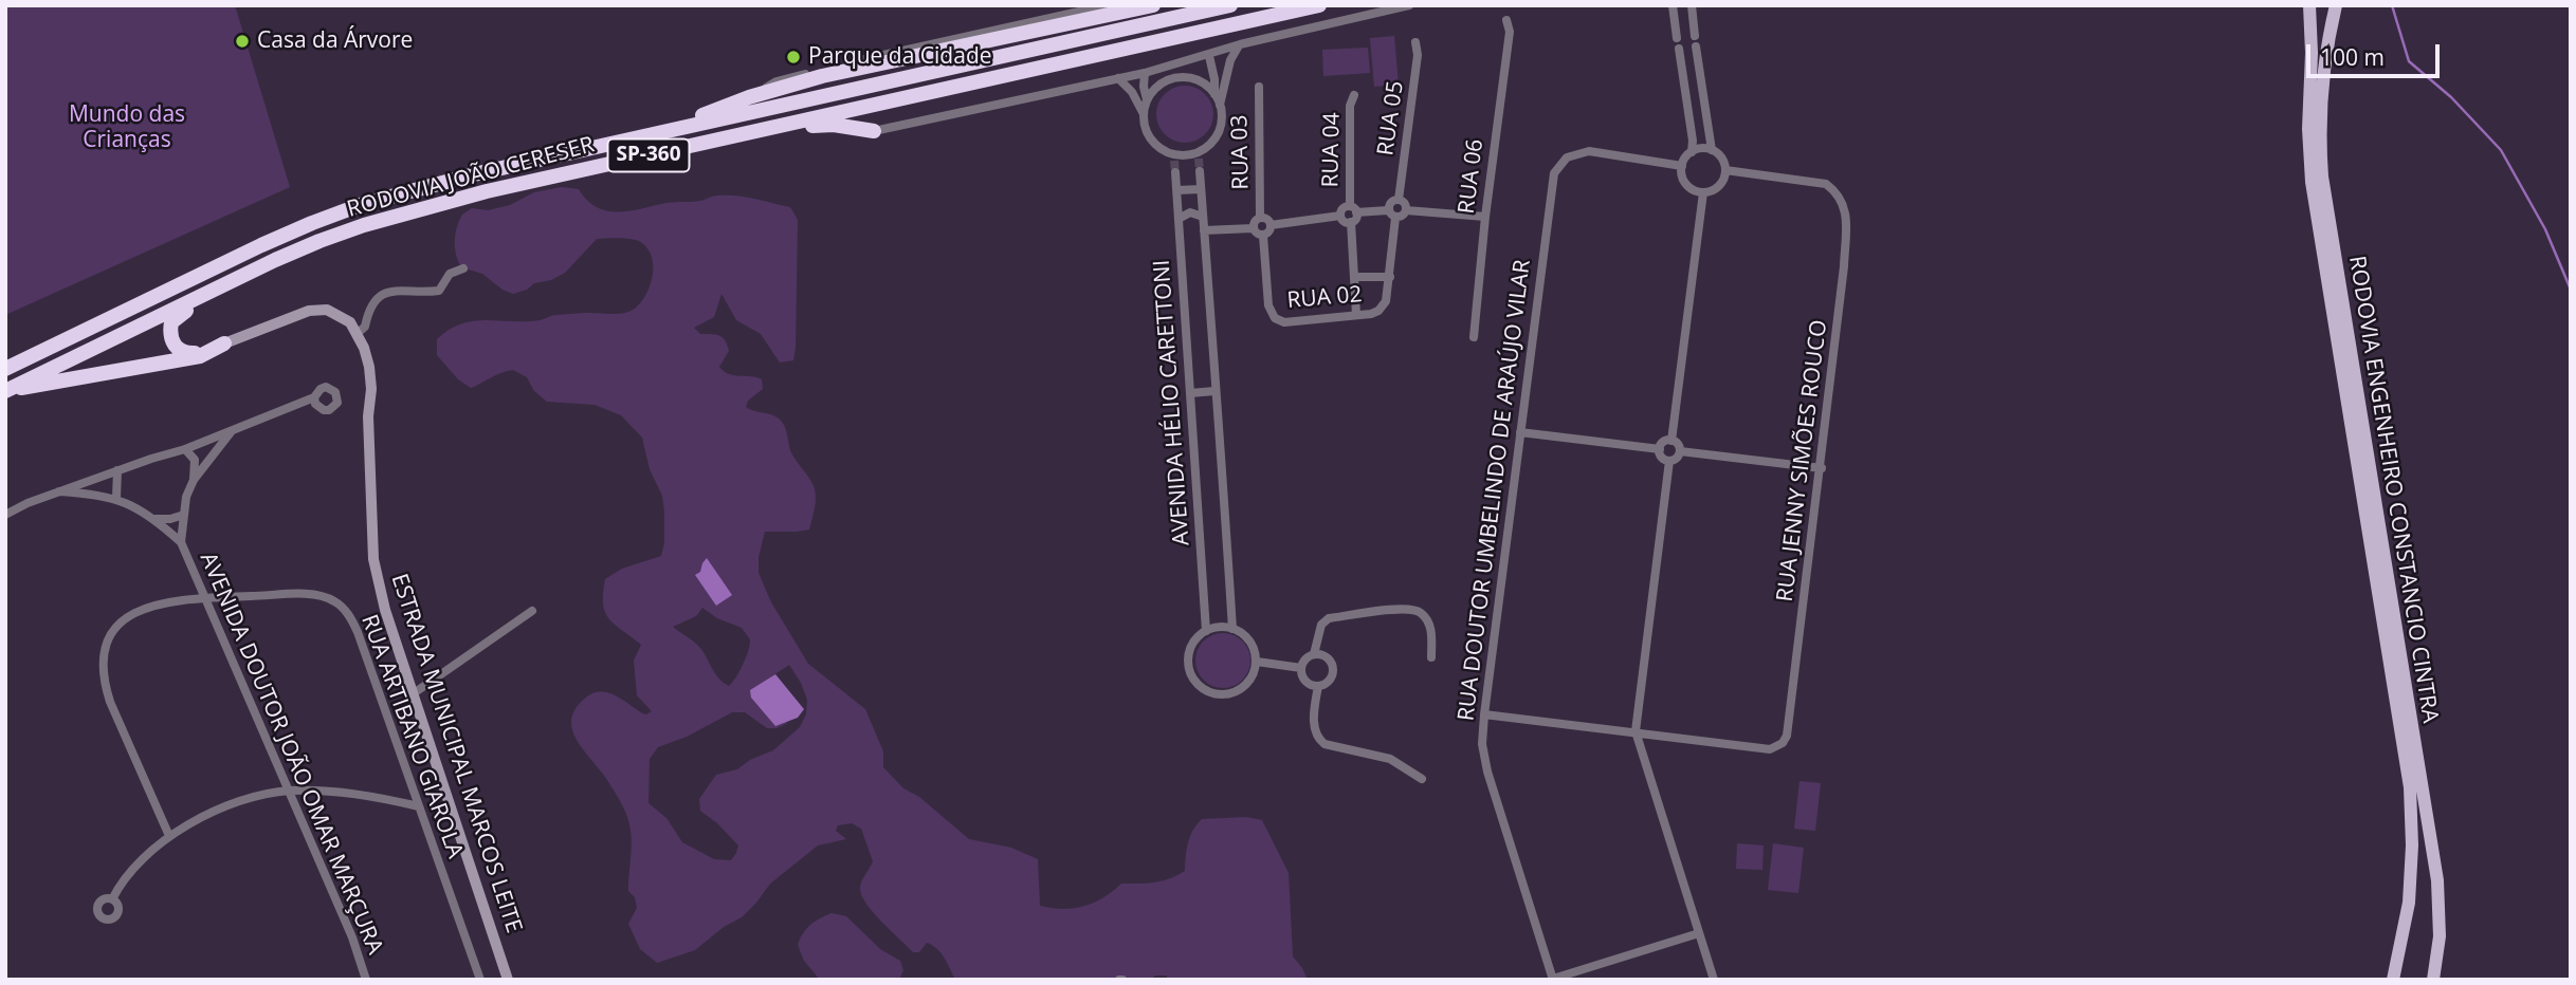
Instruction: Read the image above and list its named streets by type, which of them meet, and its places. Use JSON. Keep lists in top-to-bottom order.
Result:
{
  "streets": {
    "highway": ["SP-360", "RODOVIA JOÃO CERESER"],
    "main road": ["RODOVIA ENGENHEIRO CONSTANCIO CINTRA"],
    "street": [
      "RUA 05",
      "RUA 04",
      "RUA 03",
      "RUA 06",
      "RUA 02",
      "AVENIDA HÉLIO CARETTONI",
      "RUA JENNY SIMÕES ROUCO",
      "RUA DOUTOR UMBELINDO DE ARAÚJO VILAR",
      "RUA ARTIBANO GIAROLA",
      "AVENIDA DOUTOR JOÃO OMAR MARÇURA",
      "ESTRADA MUNICIPAL MARCOS LEITE"
    ]
  },
  "crossings": [
    ["RUA 03", "RUA 02"],
    ["RUA JENNY SIMÕES ROUCO", "RUA DOUTOR UMBELINDO DE ARAÚJO VILAR"],
    ["RUA ARTIBANO GIAROLA", "AVENIDA DOUTOR JOÃO OMAR MARÇURA"]
  ],
  "parks": ["Mundo das Crianças"],
  "places": ["Casa da Árvore", "Parque da Cidade"],
  "scale_bar": "100 m"
}
